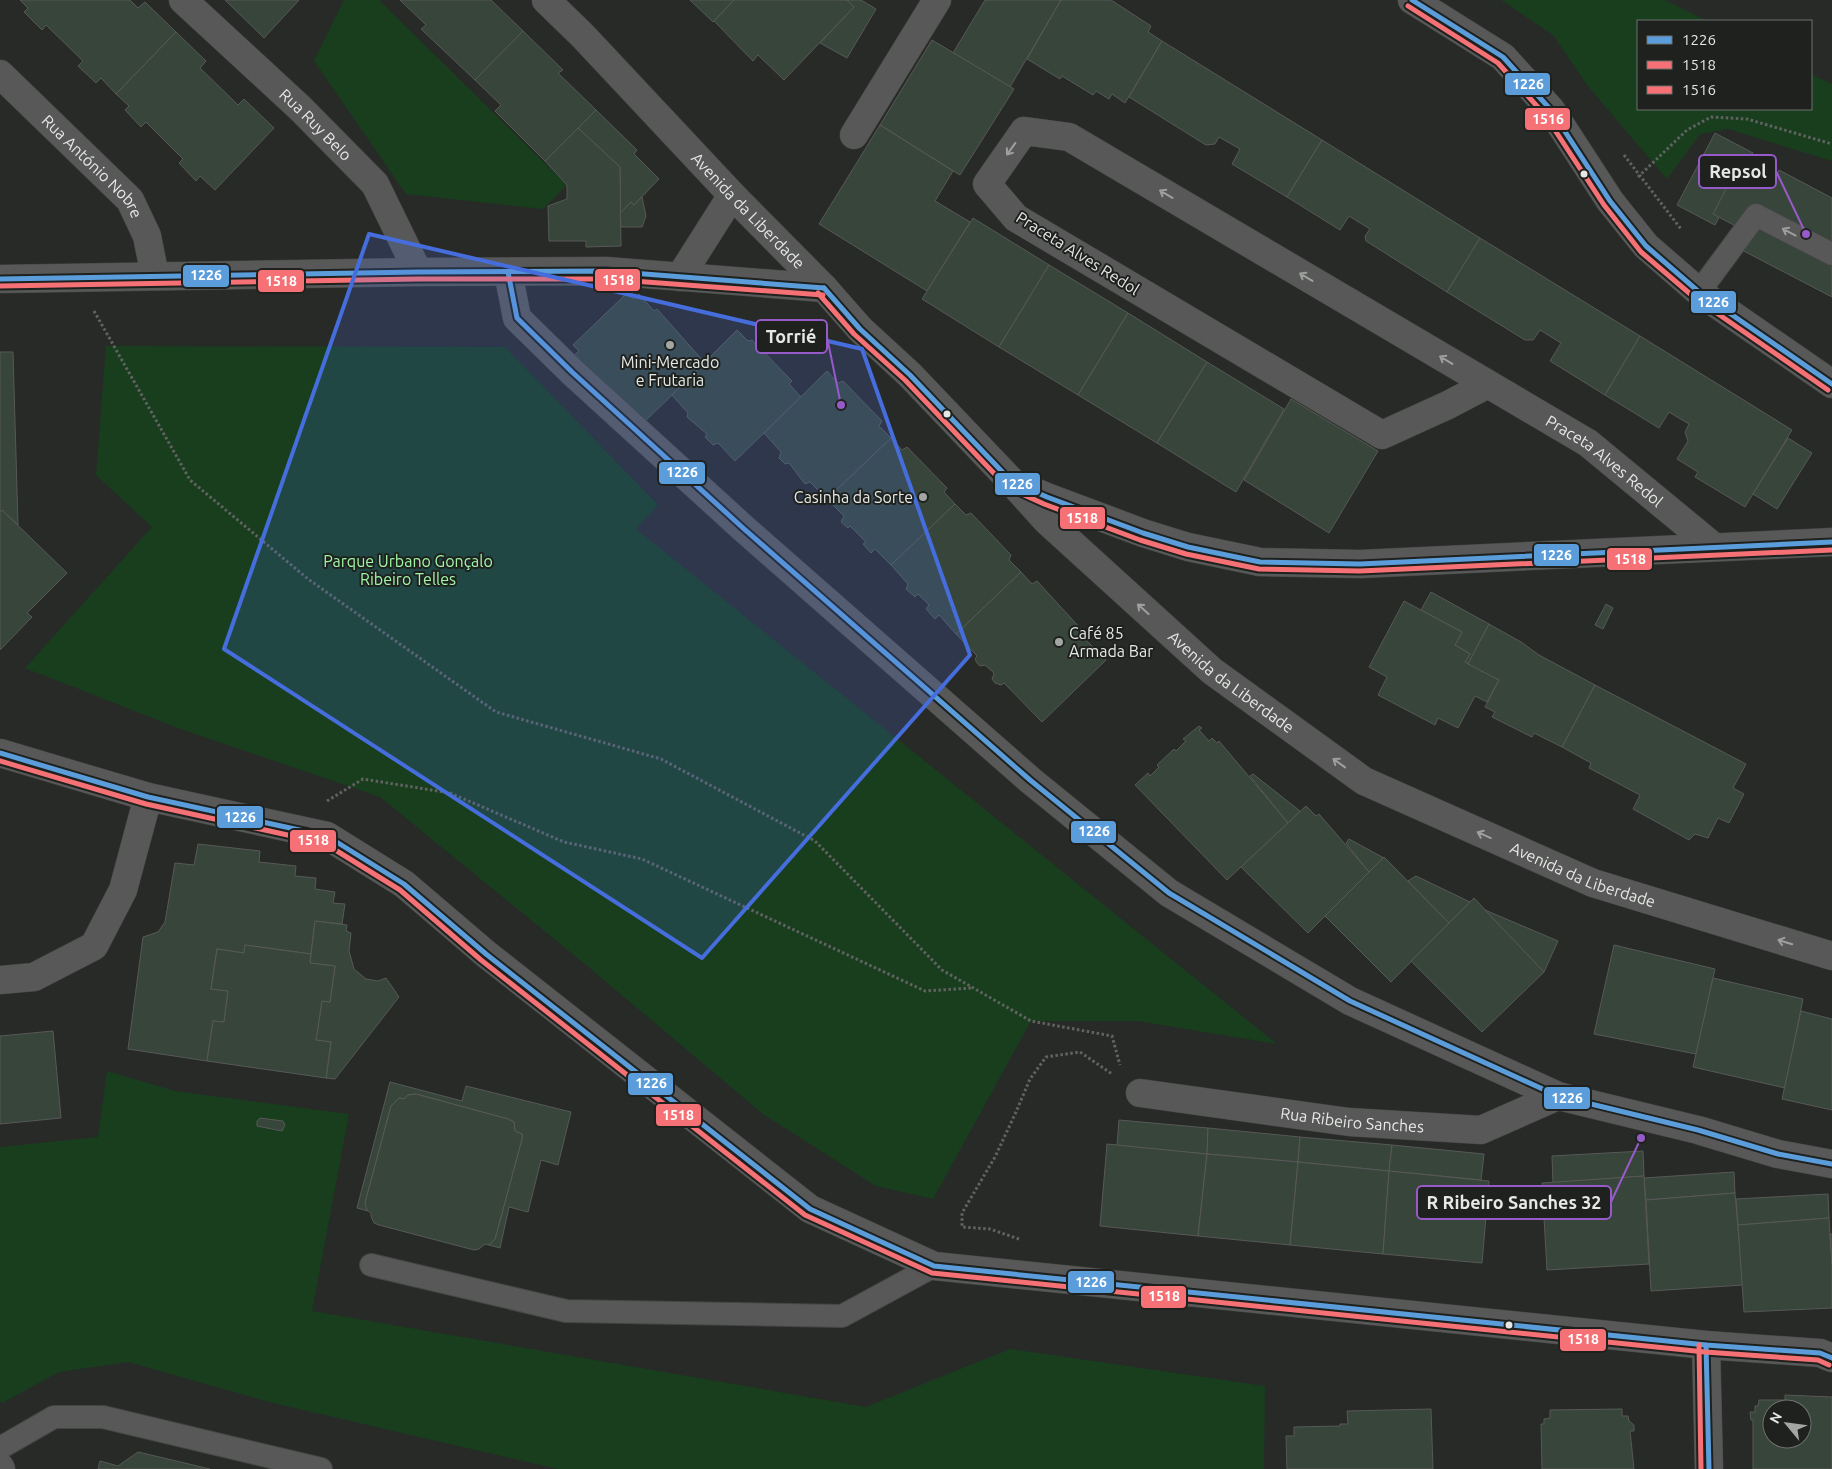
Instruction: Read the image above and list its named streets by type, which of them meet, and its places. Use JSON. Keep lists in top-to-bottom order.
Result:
{
  "streets": {
    "street": [
      "Rua Ruy Belo",
      "Rua António Nobre",
      "Avenida da Liberdade",
      "Praceta Alves Redol",
      "Rua Ribeiro Sanches"
    ]
  },
  "parks": ["Parque Urbano Gonçalo Ribeiro Telles"],
  "places": [
    "Repsol",
    "Mini-Mercado e Frutaria",
    "Torrié",
    "Casinha da Sorte",
    "Café 85 Armada Bar",
    "R Ribeiro Sanches 32"
  ],
  "lines": ["transit line 1226", "transit line 1516", "transit line 1518"],
  "legend": ["1226", "1518", "1516"],
  "north": "top left"
}
